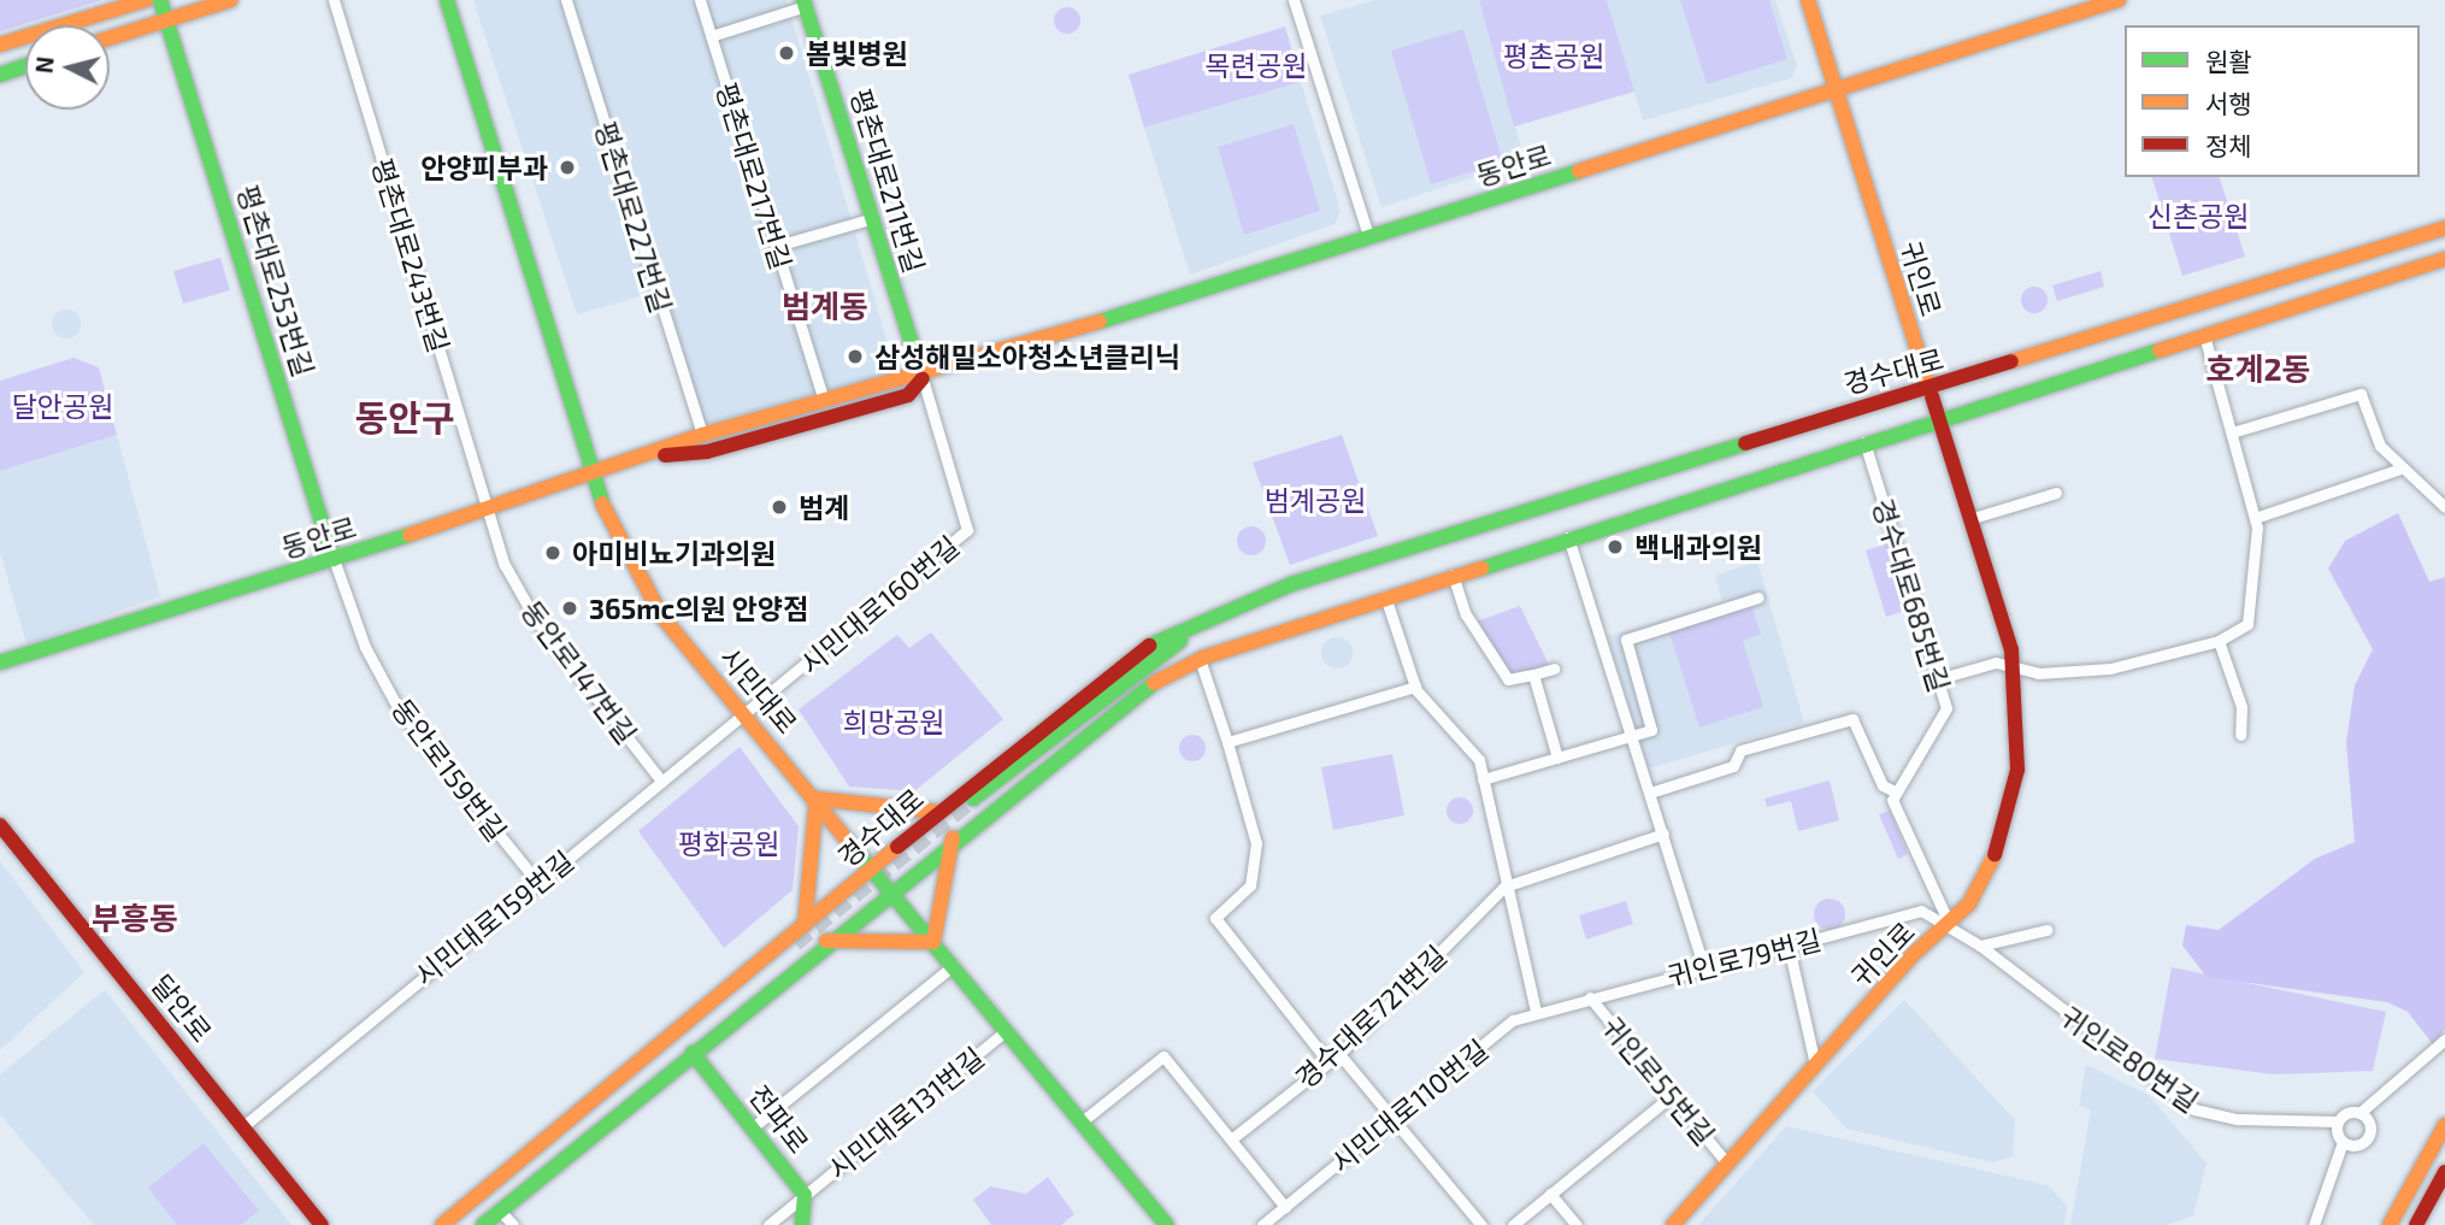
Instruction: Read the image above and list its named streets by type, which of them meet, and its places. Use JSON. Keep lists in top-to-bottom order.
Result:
{
  "streets": {
    "main road": [
      "동안로",
      "평촌대로211번길",
      "귀인로",
      "평촌대로253번길",
      "경수대로",
      "시민대로",
      "달안로",
      "전파로"
    ],
    "street": [
      "평촌대로217번길",
      "평촌대로227번길",
      "평촌대로243번길",
      "경수대로685번길",
      "시민대로160번길",
      "동안로147번길",
      "동안로159번길",
      "시민대로159번길",
      "귀인로79번길",
      "경수대로721번길",
      "귀인로80번길",
      "귀인로55번길",
      "시민대로110번길",
      "시민대로131번길"
    ]
  },
  "crossings": [
    ["동안로", "평촌대로217번길"],
    ["동안로", "평촌대로211번길"],
    ["동안로", "평촌대로227번길"],
    ["동안로", "평촌대로243번길"],
    ["동안로", "귀인로"],
    ["동안로", "평촌대로253번길"],
    ["동안로", "시민대로160번길"],
    ["동안로", "동안로147번길"],
    ["동안로", "시민대로"],
    ["동안로", "동안로159번길"],
    ["평촌대로211번길", "시민대로160번길"],
    ["평촌대로243번길", "동안로147번길"],
    ["귀인로", "경수대로"],
    ["귀인로", "귀인로79번길"],
    ["귀인로", "귀인로80번길"],
    ["귀인로", "귀인로55번길"],
    ["평촌대로253번길", "동안로159번길"],
    ["경수대로", "경수대로685번길"],
    ["경수대로", "시민대로"],
    ["경수대로", "전파로"],
    ["시민대로160번길", "시민대로"],
    ["시민대로160번길", "시민대로159번길"],
    ["동안로147번길", "시민대로159번길"],
    ["시민대로", "시민대로159번길"],
    ["시민대로", "시민대로131번길"],
    ["동안로159번길", "시민대로159번길"],
    ["시민대로159번길", "달안로"],
    ["귀인로79번길", "귀인로80번길"],
    ["귀인로79번길", "귀인로55번길"],
    ["귀인로79번길", "시민대로110번길"],
    ["시민대로131번길", "전파로"]
  ],
  "districts": [
    "범계동",
    "호계2동",
    "동안구",
    "부흥동"
  ],
  "parks": [
    "평촌공원",
    "목련공원",
    "신촌공원",
    "달안공원",
    "범계공원",
    "희망공원",
    "평화공원"
  ],
  "places": [
    "봄빛병원",
    "안양피부과",
    "삼성해밀소아청소년클리닉",
    "범계",
    "백내과의원",
    "아미비뇨기과의원",
    "365mc의원 안양점"
  ],
  "legend": ["원활", "서행", "정체"],
  "north": "left"
}
